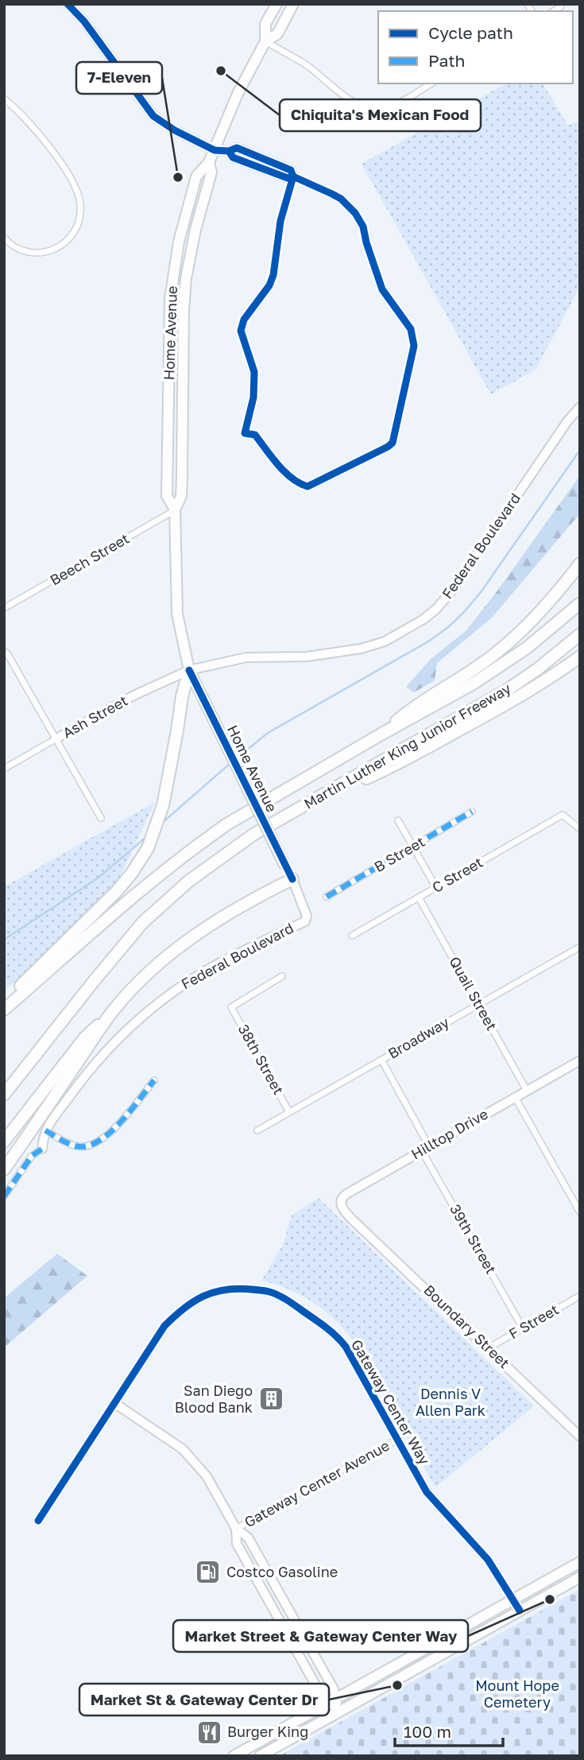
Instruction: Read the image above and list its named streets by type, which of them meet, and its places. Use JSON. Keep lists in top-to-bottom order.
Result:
{
  "streets": {
    "highway": ["Martin Luther King Junior Freeway"],
    "main road": ["Home Avenue"],
    "street": [
      "Federal Boulevard",
      "Beech Street",
      "Ash Street",
      "B Street",
      "C Street",
      "Quail Street",
      "Broadway",
      "38th Street",
      "Hilltop Drive",
      "39th Street",
      "F Street",
      "Boundary Street",
      "Gateway Center Way",
      "Gateway Center Avenue"
    ]
  },
  "crossings": [
    ["Home Avenue", "Federal Boulevard"],
    ["Home Avenue", "Beech Street"],
    ["Home Avenue", "Ash Street"],
    ["Federal Boulevard", "Ash Street"],
    ["C Street", "Quail Street"],
    ["Quail Street", "Broadway"],
    ["Quail Street", "Hilltop Drive"],
    ["Broadway", "38th Street"],
    ["Broadway", "39th Street"],
    ["Hilltop Drive", "39th Street"],
    ["Hilltop Drive", "Boundary Street"],
    ["39th Street", "F Street"],
    ["F Street", "Boundary Street"],
    ["Gateway Center Way", "Gateway Center Avenue"]
  ],
  "parks": ["Dennis V Allen Park", "Mount Hope Cemetery"],
  "places": {
    "other": [
      "Chiquita's Mexican Food",
      "7-Eleven",
      "Market Street & Gateway Center Way",
      "Market St & Gateway Center Dr"
    ],
    "building": ["San Diego Blood Bank"],
    "fuel station": ["Costco Gasoline"],
    "restaurant": ["Burger King"]
  },
  "legend": ["Cycle path", "Path"],
  "scale_bar": "100 m"
}
